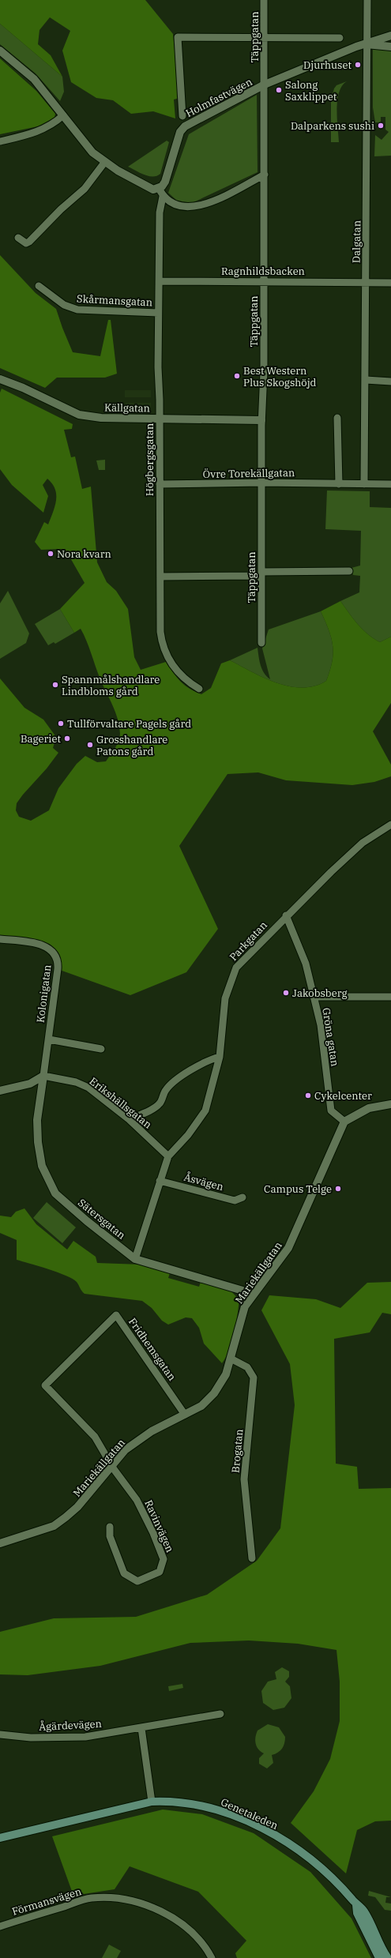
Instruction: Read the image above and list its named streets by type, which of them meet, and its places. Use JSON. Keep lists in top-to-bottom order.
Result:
{
  "streets": {
    "main road": ["Genetaleden"],
    "street": [
      "Täppgatan",
      "Holmfastvägen",
      "Dalgatan",
      "Ragnhildsbacken",
      "Skårmansgatan",
      "Källgatan",
      "Högbergsgatan",
      "Övre Torekällgatan",
      "Parkgatan",
      "Kolonigatan",
      "Gröna gatan",
      "Erikshällsgatan",
      "Åsvägen",
      "Sätersgatan",
      "Mariekällgatan",
      "Fridhemsgatan",
      "Brogatan",
      "Ravinvägen",
      "Ågärdevägen",
      "Förmansvägen"
    ]
  },
  "crossings": [
    ["Täppgatan", "Holmfastvägen"],
    ["Täppgatan", "Ragnhildsbacken"],
    ["Täppgatan", "Källgatan"],
    ["Täppgatan", "Övre Torekällgatan"],
    ["Holmfastvägen", "Dalgatan"],
    ["Dalgatan", "Ragnhildsbacken"],
    ["Dalgatan", "Övre Torekällgatan"],
    ["Ragnhildsbacken", "Högbergsgatan"],
    ["Skårmansgatan", "Högbergsgatan"],
    ["Källgatan", "Högbergsgatan"],
    ["Högbergsgatan", "Övre Torekällgatan"],
    ["Parkgatan", "Gröna gatan"],
    ["Parkgatan", "Erikshällsgatan"],
    ["Parkgatan", "Åsvägen"],
    ["Parkgatan", "Sätersgatan"],
    ["Kolonigatan", "Erikshällsgatan"],
    ["Kolonigatan", "Sätersgatan"],
    ["Gröna gatan", "Mariekällgatan"],
    ["Erikshällsgatan", "Sätersgatan"],
    ["Sätersgatan", "Mariekällgatan"],
    ["Mariekällgatan", "Fridhemsgatan"],
    ["Mariekällgatan", "Brogatan"],
    ["Mariekällgatan", "Ravinvägen"],
    ["Fridhemsgatan", "Ravinvägen"]
  ],
  "places": [
    "Djurhuset",
    "Salong Saxklippet",
    "Dalparkens sushi",
    "Best Western Plus Skogshöjd",
    "Nora kvarn",
    "Spannmålshandlare Lindbloms gård",
    "Tullförvaltare Pagels gård",
    "Bageriet",
    "Grosshandlare Patons gård",
    "Jakobsberg",
    "Cykelcenter",
    "Campus Telge"
  ]
}
